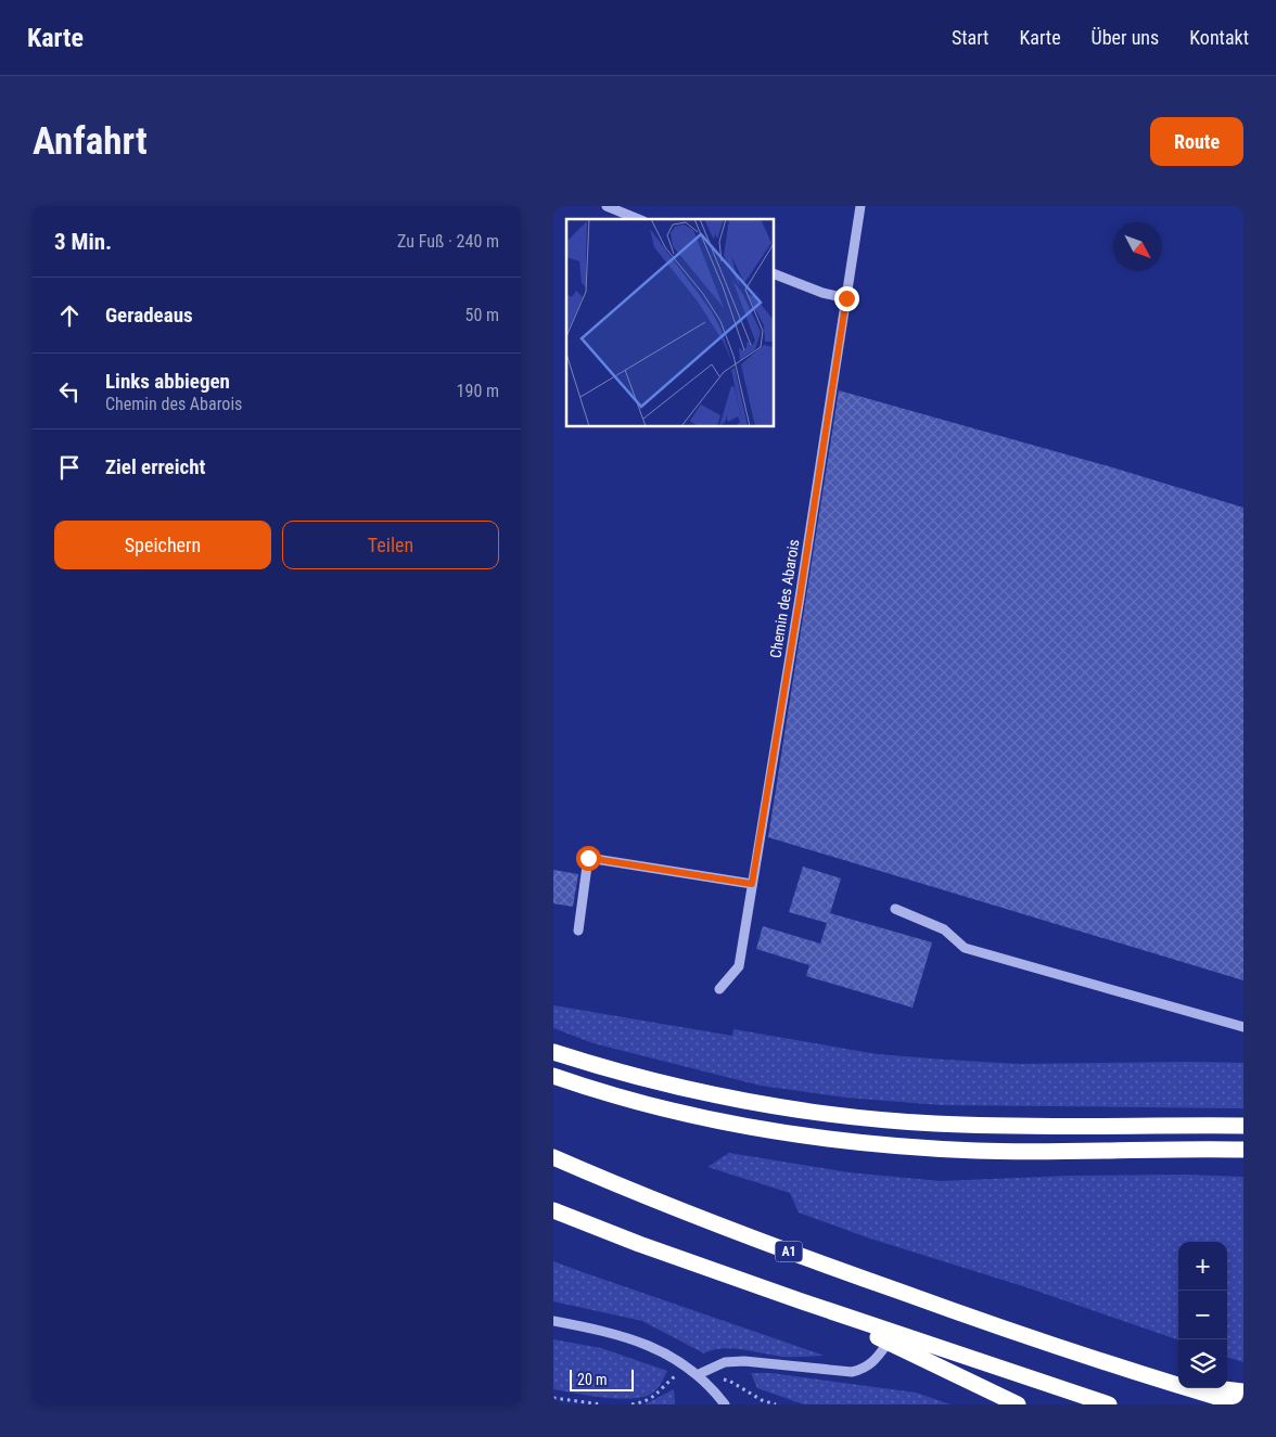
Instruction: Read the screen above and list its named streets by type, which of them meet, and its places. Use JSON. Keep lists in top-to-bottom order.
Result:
{
  "streets": {
    "highway": ["A1"],
    "street": ["Chemin des Abarois"]
  },
  "scale_bar": "20 m",
  "north": "bottom right",
  "page": {
    "header": "Karte",
    "nav": [
      "Start",
      "Karte",
      "Über uns",
      "Kontakt"
    ],
    "buttons": [
      "Route",
      ["Speichern", "Teilen"]
    ],
    "title": "Anfahrt",
    "heading": ["3 Min.", "Zu Fuß · 240 m"],
    "list": [
      ["Geradeaus", "50 m"],
      ["Links abbiegen", "Chemin des Abarois", "190 m"],
      "Ziel erreicht"
    ],
    "map_buttons": ["+", "−"],
    "scale": "20 m"
  }
}
